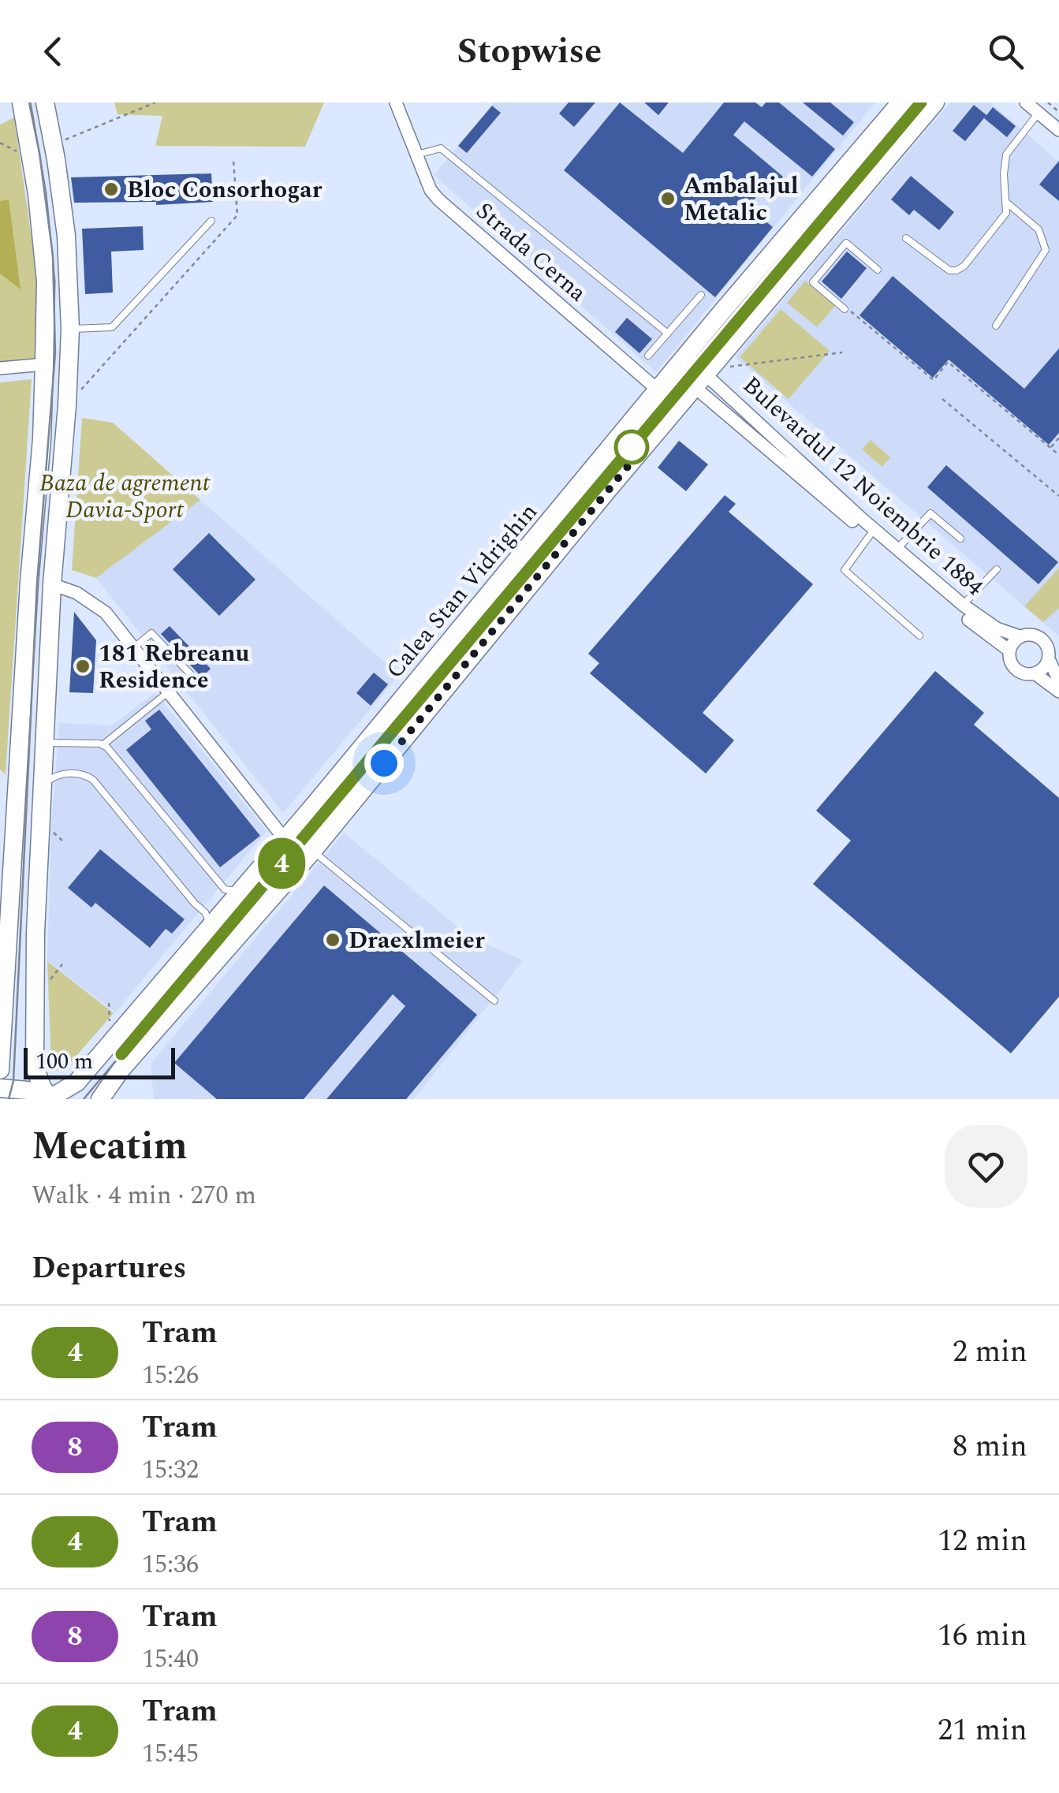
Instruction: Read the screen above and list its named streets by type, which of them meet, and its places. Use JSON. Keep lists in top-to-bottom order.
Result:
{
  "streets": {
    "main road": ["Calea Stan Vidrighin"],
    "street": ["Strada Cerna", "Bulevardul 12 Noiembrie 1884"]
  },
  "crossings": [
    ["Strada Cerna", "Calea Stan Vidrighin"],
    ["Bulevardul 12 Noiembrie 1884", "Calea Stan Vidrighin"]
  ],
  "parks": ["Baza de agrement Davia-Sport"],
  "places": [
    "Bloc Consorhogar",
    "Ambalajul Metalic",
    "181 Rebreanu Residence",
    "Draexlmeier"
  ],
  "lines": ["tram line 4"],
  "scale_bar": "100 m",
  "page": {
    "header": "Stopwise",
    "on_map": "4",
    "scale": "100 m",
    "heading": [
      ["Mecatim", "Walk · 4 min · 270 m"],
      "Departures"
    ],
    "list": [
      {
        "mark": "4",
        "name": "Tram",
        "note": "15:26",
        "value": "2 min"
      },
      {
        "mark": "8",
        "name": "Tram",
        "note": "15:32",
        "value": "8 min"
      },
      {
        "mark": "4",
        "name": "Tram",
        "note": "15:36",
        "value": "12 min"
      },
      {
        "mark": "8",
        "name": "Tram",
        "note": "15:40",
        "value": "16 min"
      },
      {
        "mark": "4",
        "name": "Tram",
        "note": "15:45",
        "value": "21 min"
      }
    ]
  }
}
